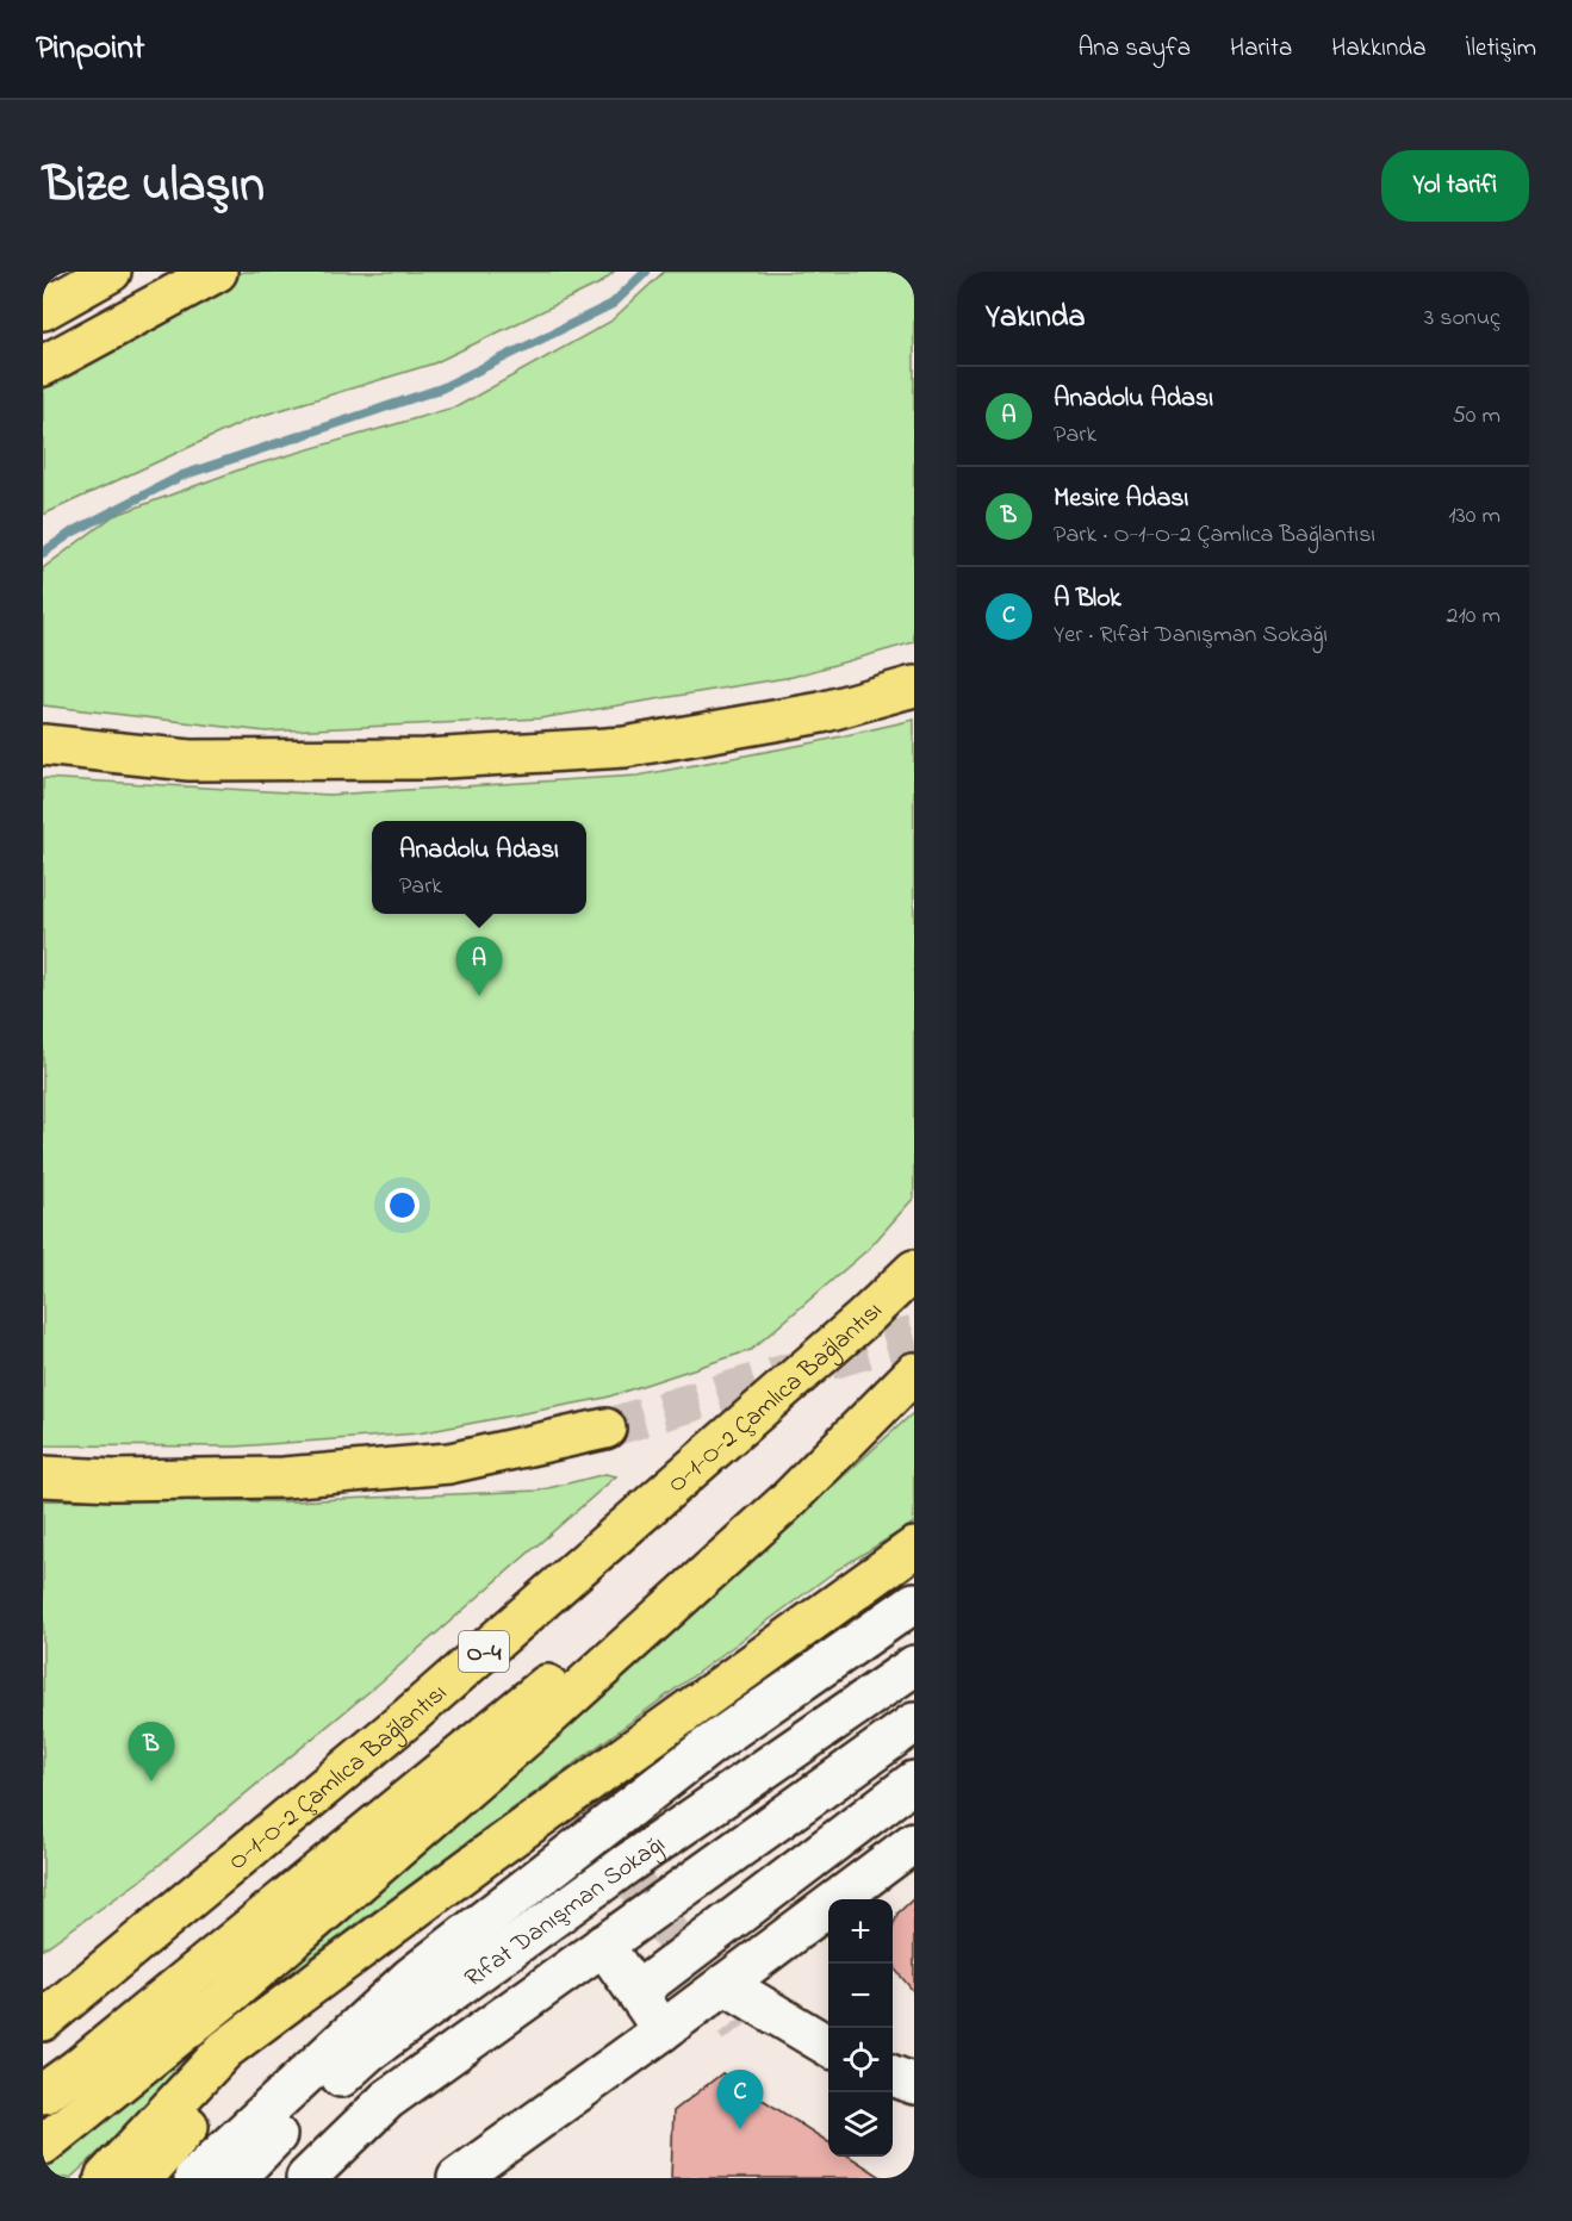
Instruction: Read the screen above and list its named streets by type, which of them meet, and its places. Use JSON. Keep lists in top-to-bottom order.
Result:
{
  "streets": {
    "main road": ["O-1-O-2 Çamlıca Bağlantısı", "O-4"],
    "street": ["Rıfat Danışman Sokağı"]
  },
  "page": {
    "header": "Pinpoint",
    "nav": [
      "Ana sayfa",
      "Harita",
      "Hakkında",
      "İletişim"
    ],
    "title": "Bize ulaşın",
    "buttons": "Yol tarifi",
    "heading": ["Yakında", "3 sonuç"],
    "list": [
      {
        "mark": "A",
        "name": "Anadolu Adası",
        "note": "Park",
        "value": "50 m"
      },
      {
        "mark": "B",
        "name": "Mesire Adası",
        "note": "Park · O-1-O-2 Çamlıca Bağlantısı",
        "value": "130 m"
      },
      {
        "mark": "C",
        "name": "A Blok",
        "note": "Yer · Rıfat Danışman Sokağı",
        "value": "210 m"
      }
    ],
    "popup": ["Anadolu Adası", "Park"],
    "pins": ["A", "B", "C"],
    "map_buttons": ["+", "−"]
  }
}
